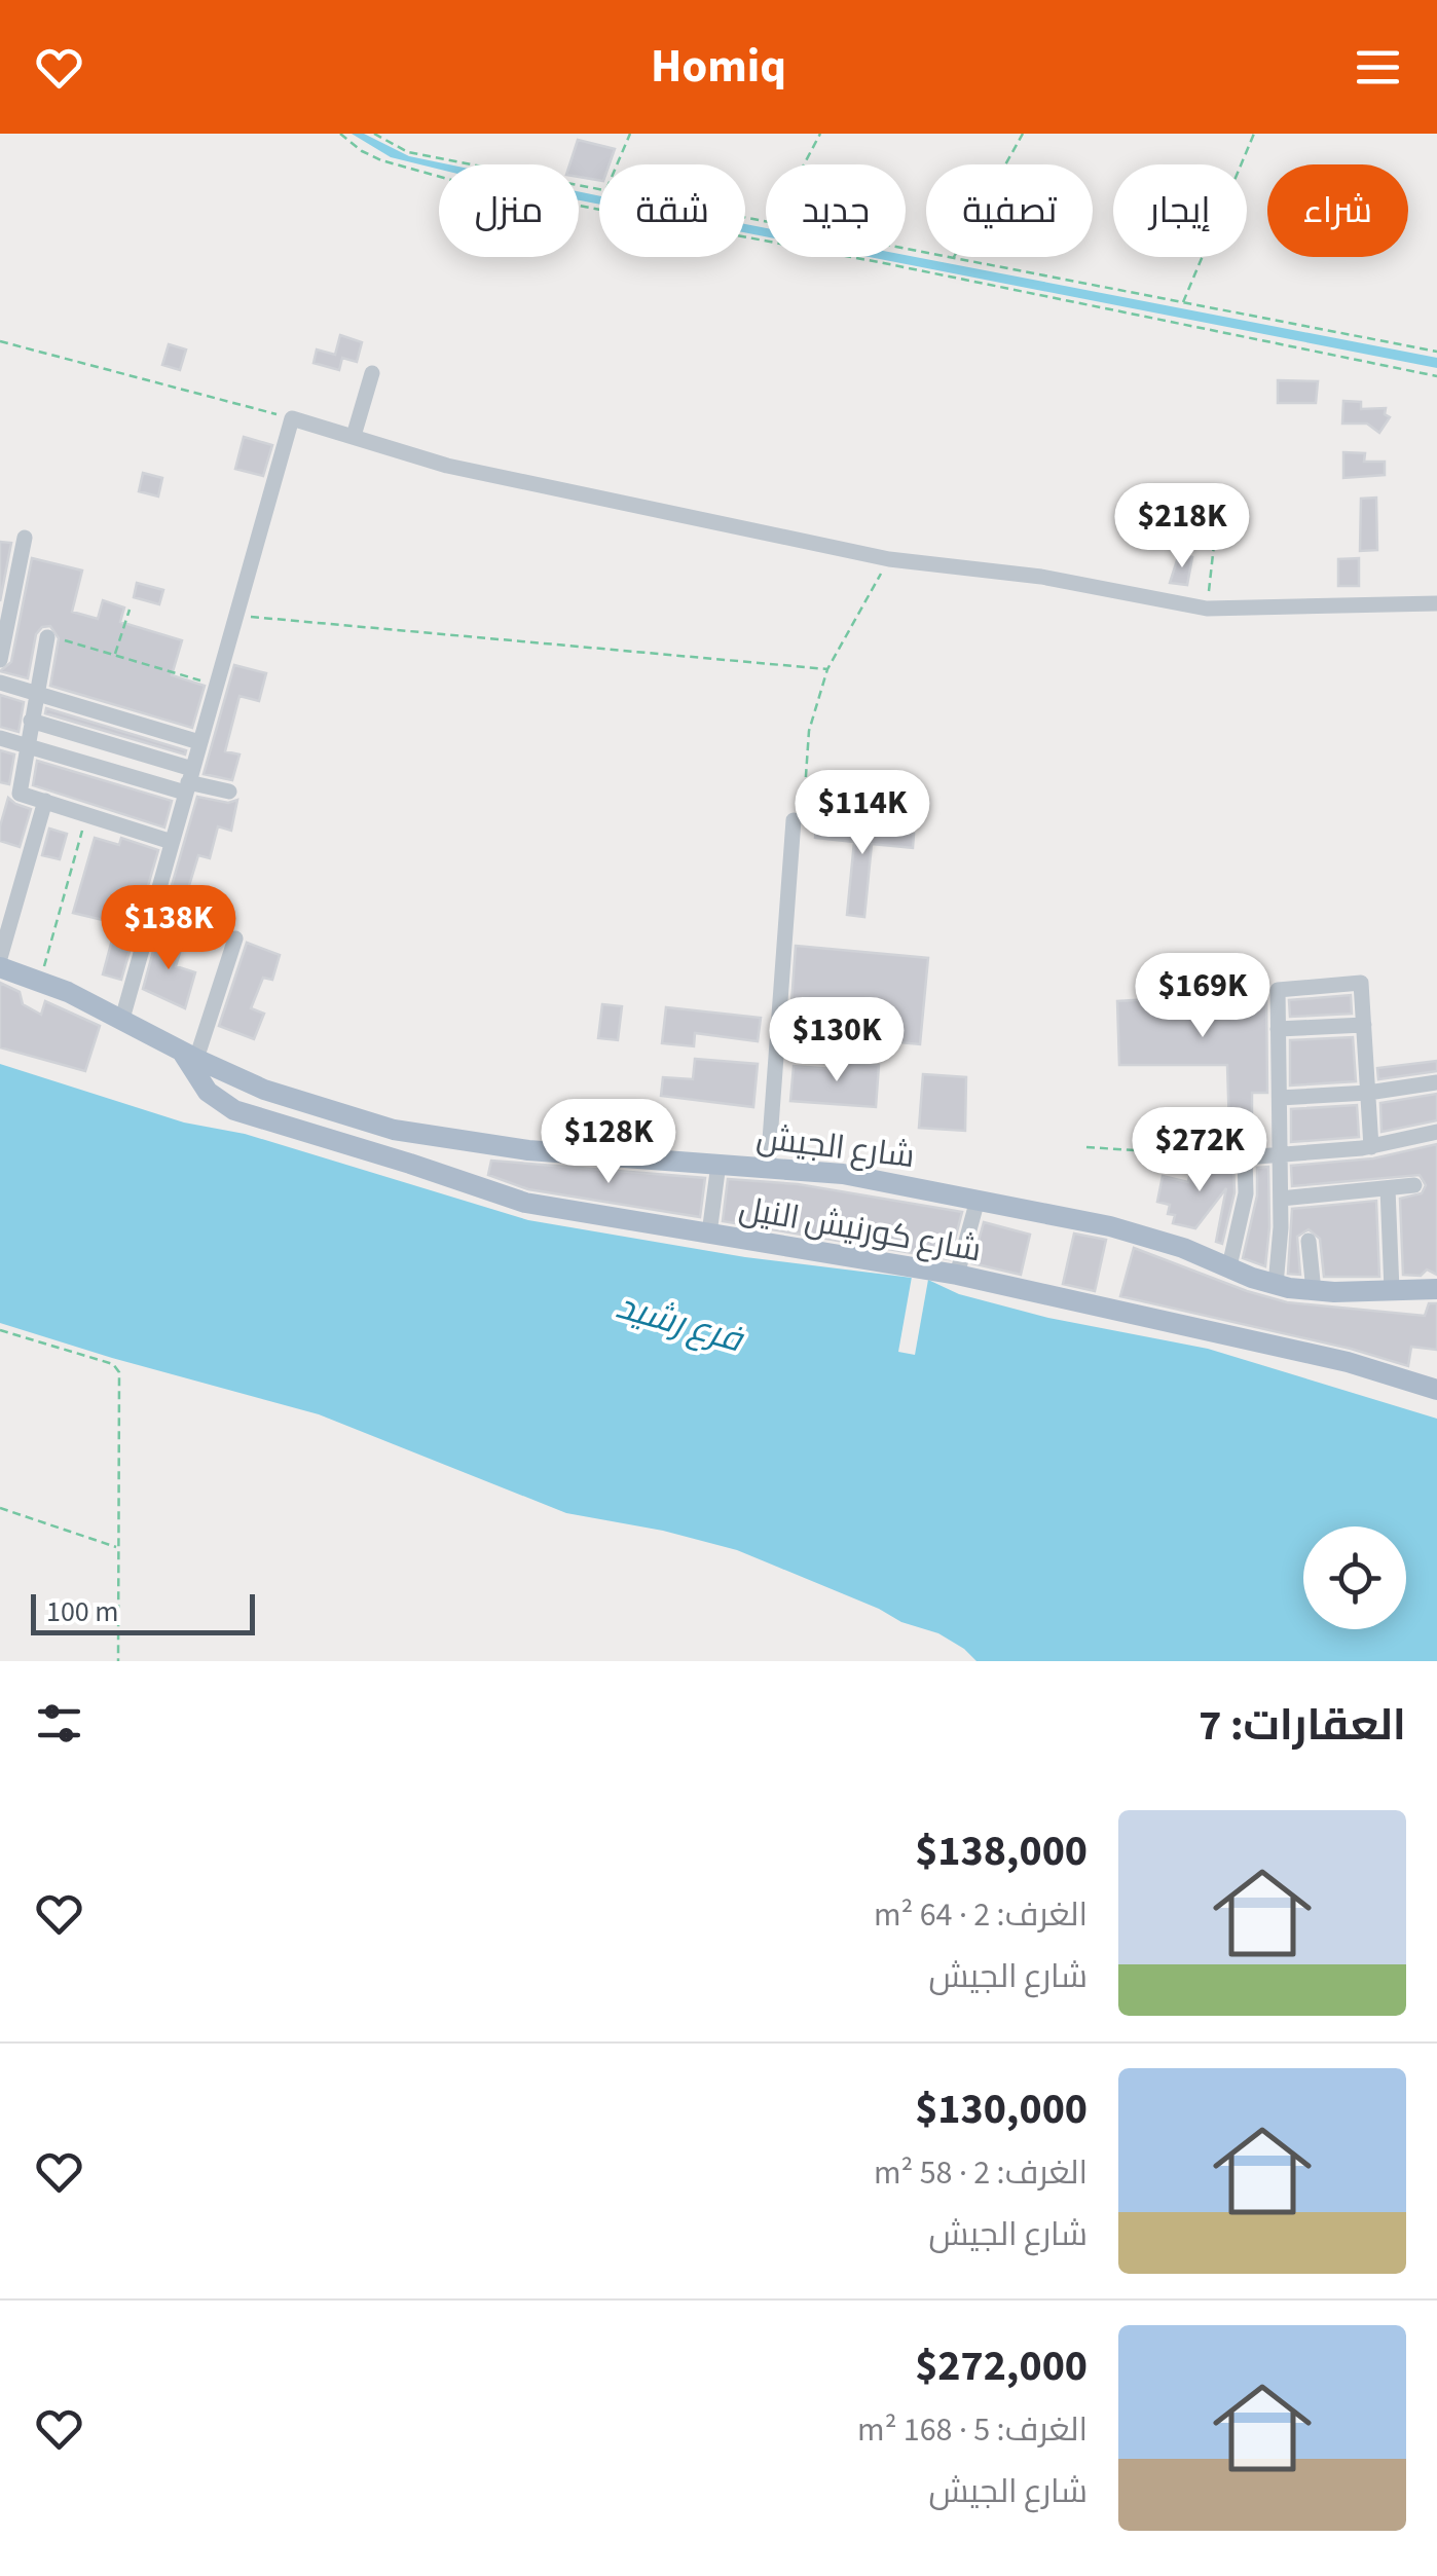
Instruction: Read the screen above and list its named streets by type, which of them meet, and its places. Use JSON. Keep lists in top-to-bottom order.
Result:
{
  "streets": {
    "main road": ["شارع الجيش", "شارع كورنيش النيل"]
  },
  "crossings": [
    ["شارع الجيش", "شارع كورنيش النيل"]
  ],
  "water": ["فرع رشيد"],
  "scale_bar": "100 m",
  "page": {
    "header": "Homiq",
    "chip": [
      "شراء",
      "إيجار",
      "تصفية",
      "جديد",
      "شقة",
      "منزل"
    ],
    "price": [
      "$218K",
      "$114K",
      "$138K",
      "$169K",
      "$130K",
      "$128K",
      "$272K"
    ],
    "scale": "100 m",
    "heading": "العقارات: 7",
    "list": [
      {
        "name": "$138,000",
        "note": "الغرف: 2 · 64 m² · شارع الجيش"
      },
      {
        "name": "$130,000",
        "note": "الغرف: 2 · 58 m² · شارع الجيش"
      },
      {
        "name": "$272,000",
        "note": "الغرف: 5 · 168 m² · شارع الجيش"
      }
    ]
  }
}
